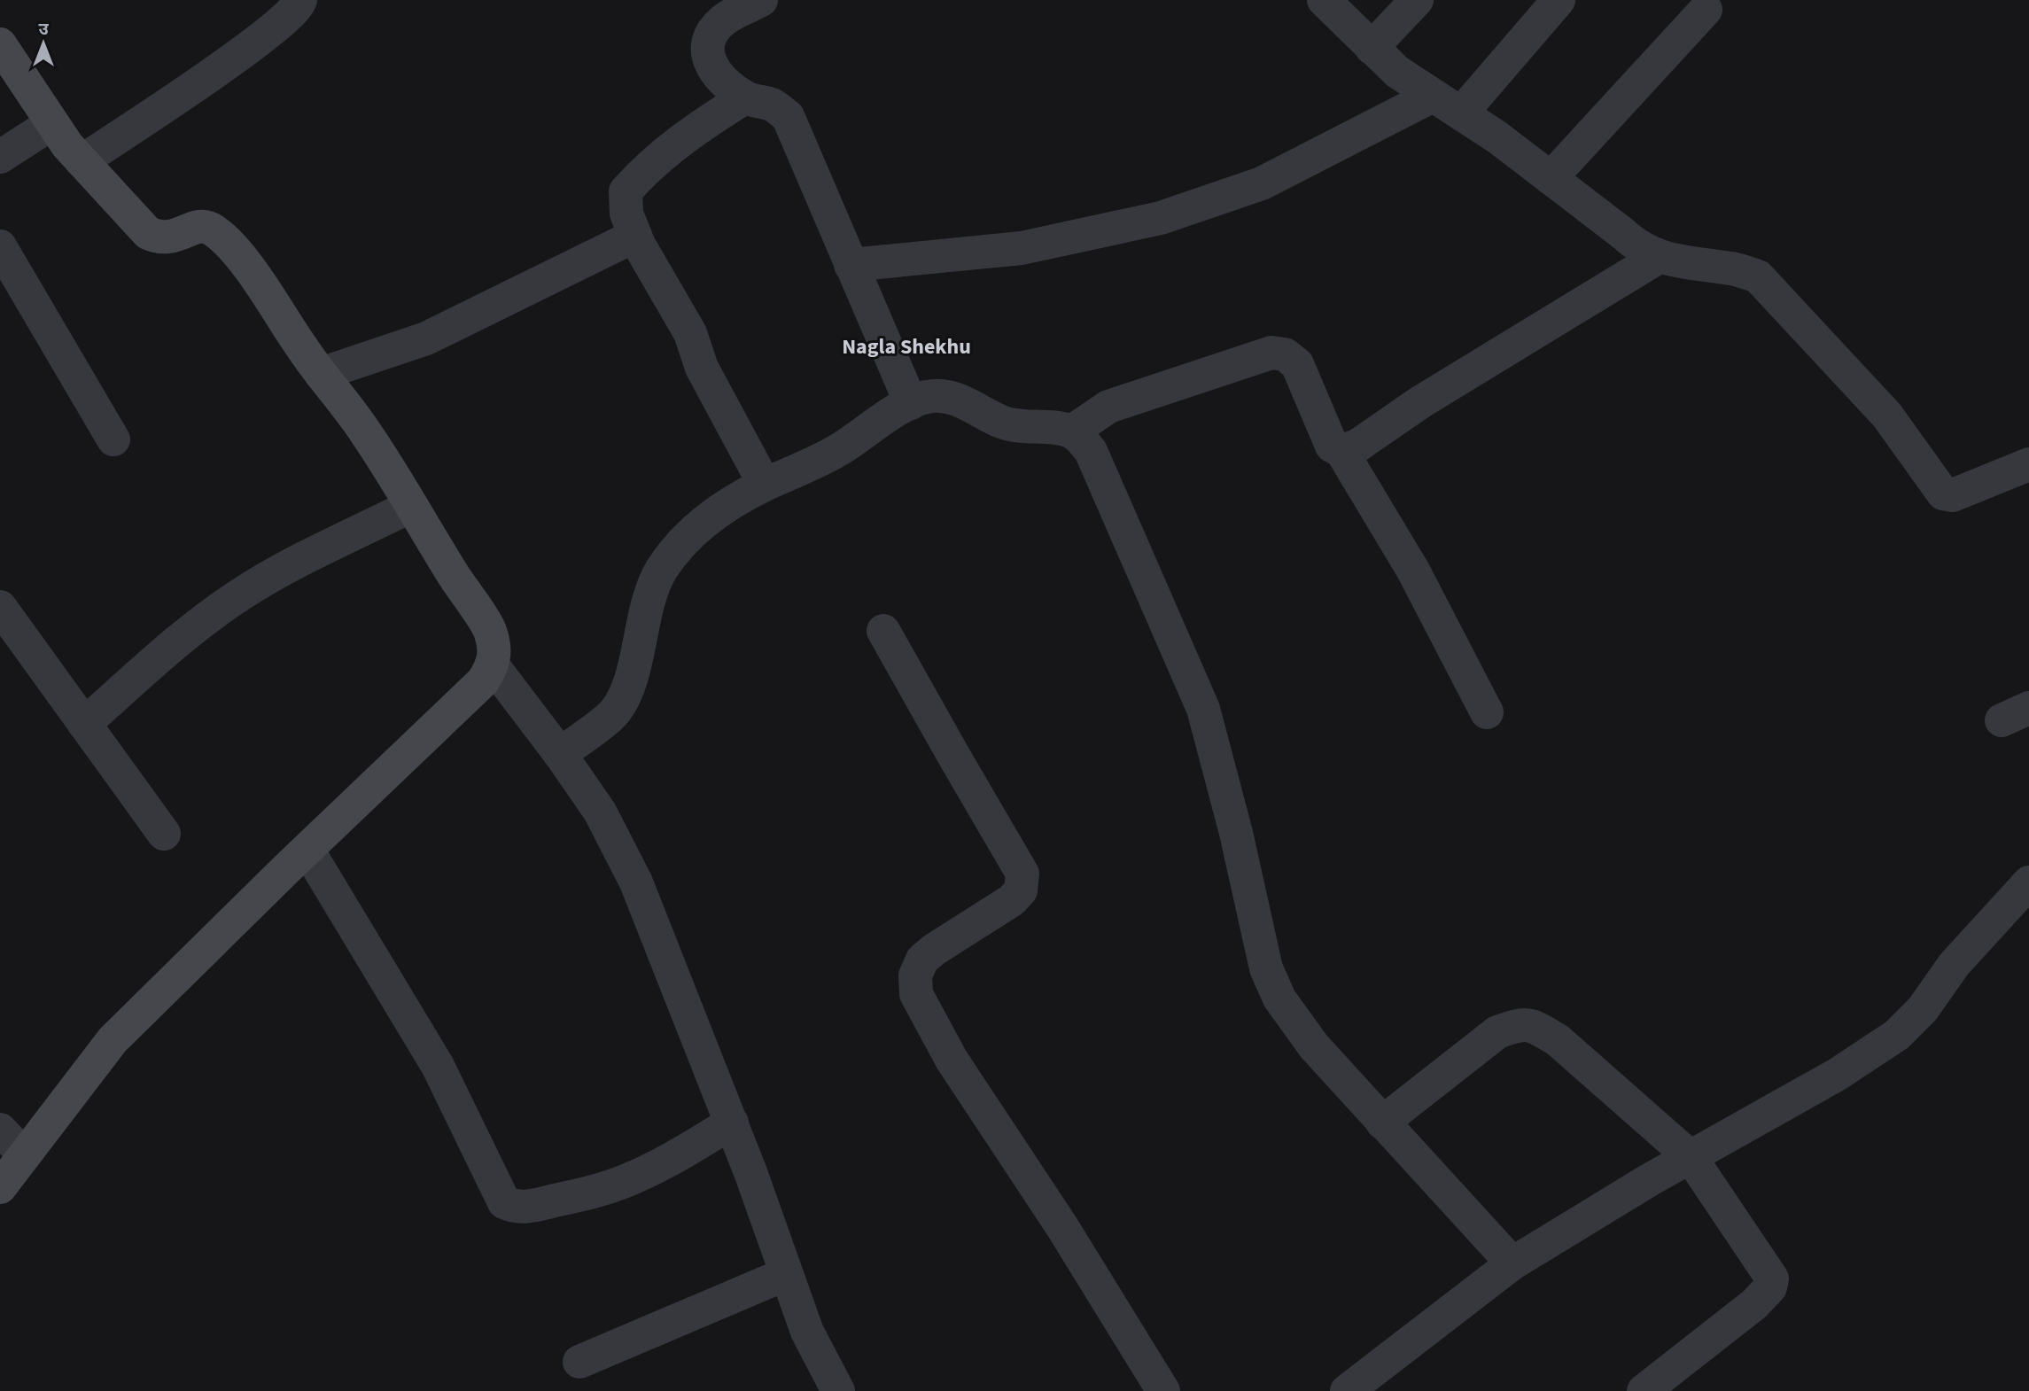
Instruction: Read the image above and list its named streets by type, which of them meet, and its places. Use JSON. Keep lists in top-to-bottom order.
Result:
{
  "districts": ["Nagla Shekhu"],
  "north": "top"
}
